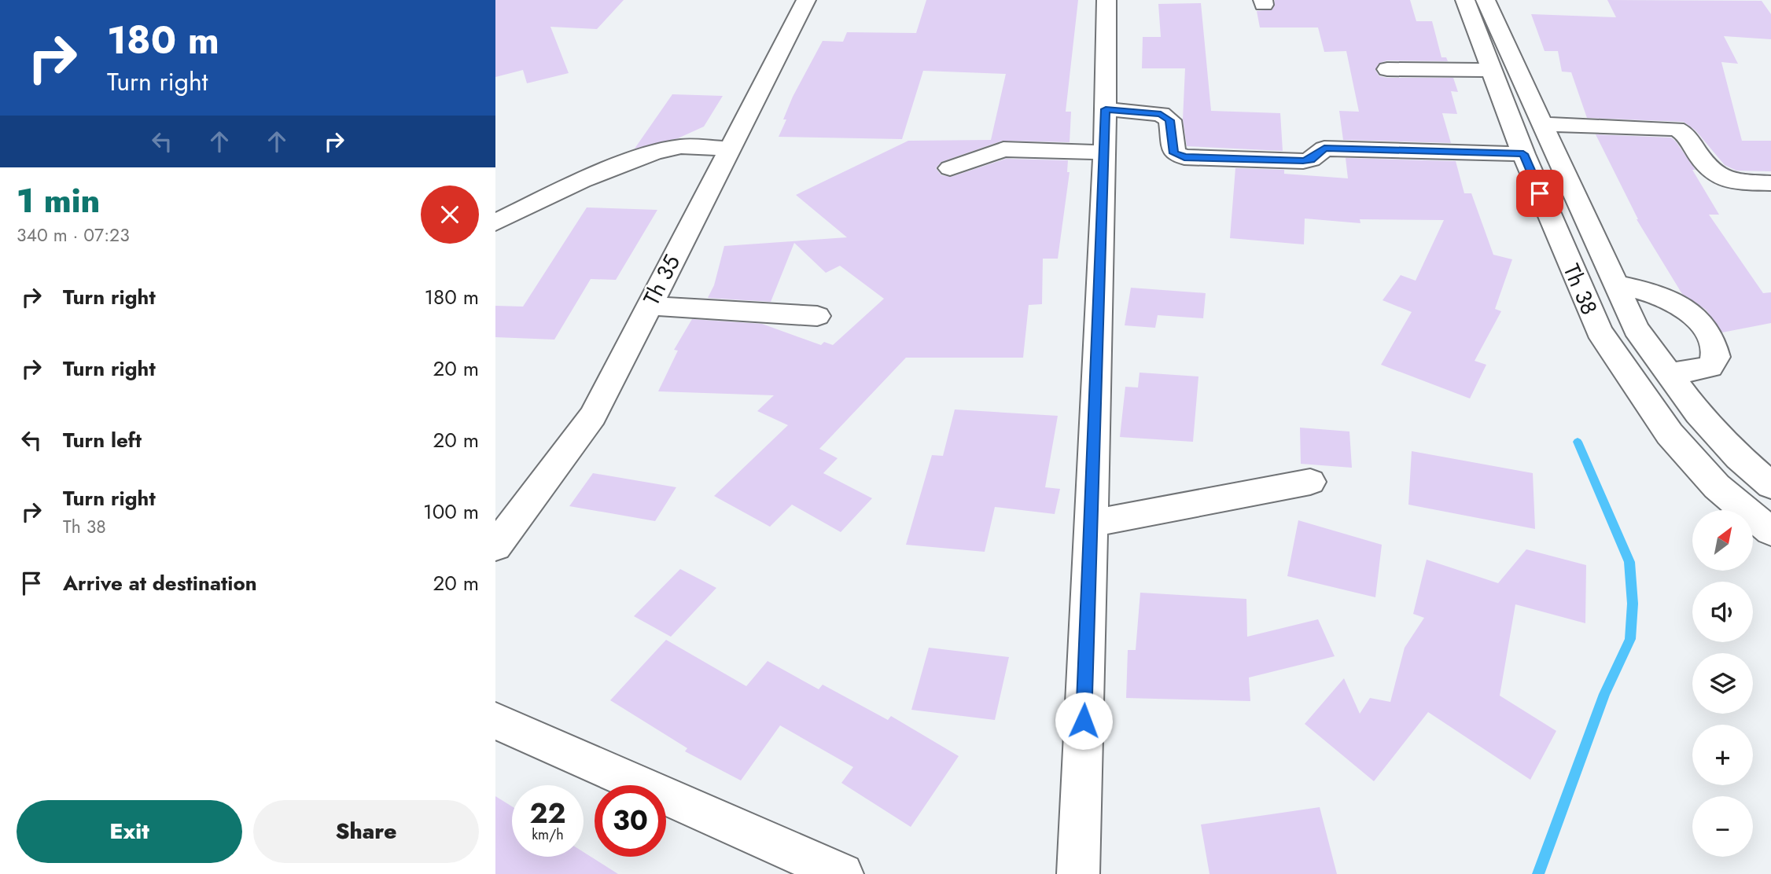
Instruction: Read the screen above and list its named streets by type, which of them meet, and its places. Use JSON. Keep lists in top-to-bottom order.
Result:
{
  "streets": {
    "street": ["Th 35", "Th 38"]
  },
  "north": "top right",
  "page": {
    "turn": ["180 m", "Turn right"],
    "heading": ["1 min", "340 m · 07:23"],
    "list": [
      {
        "name": "Turn right",
        "value": "180 m"
      },
      {
        "name": "Turn right",
        "value": "20 m"
      },
      {
        "name": "Turn left",
        "value": "20 m"
      },
      {
        "name": "Turn right",
        "note": "Th 38",
        "value": "100 m"
      },
      {
        "name": "Arrive at destination",
        "value": "20 m"
      }
    ],
    "map_buttons": ["+", "−"],
    "speed": "22 km/h",
    "limit": "30",
    "buttons": ["Exit", "Share"]
  }
}
